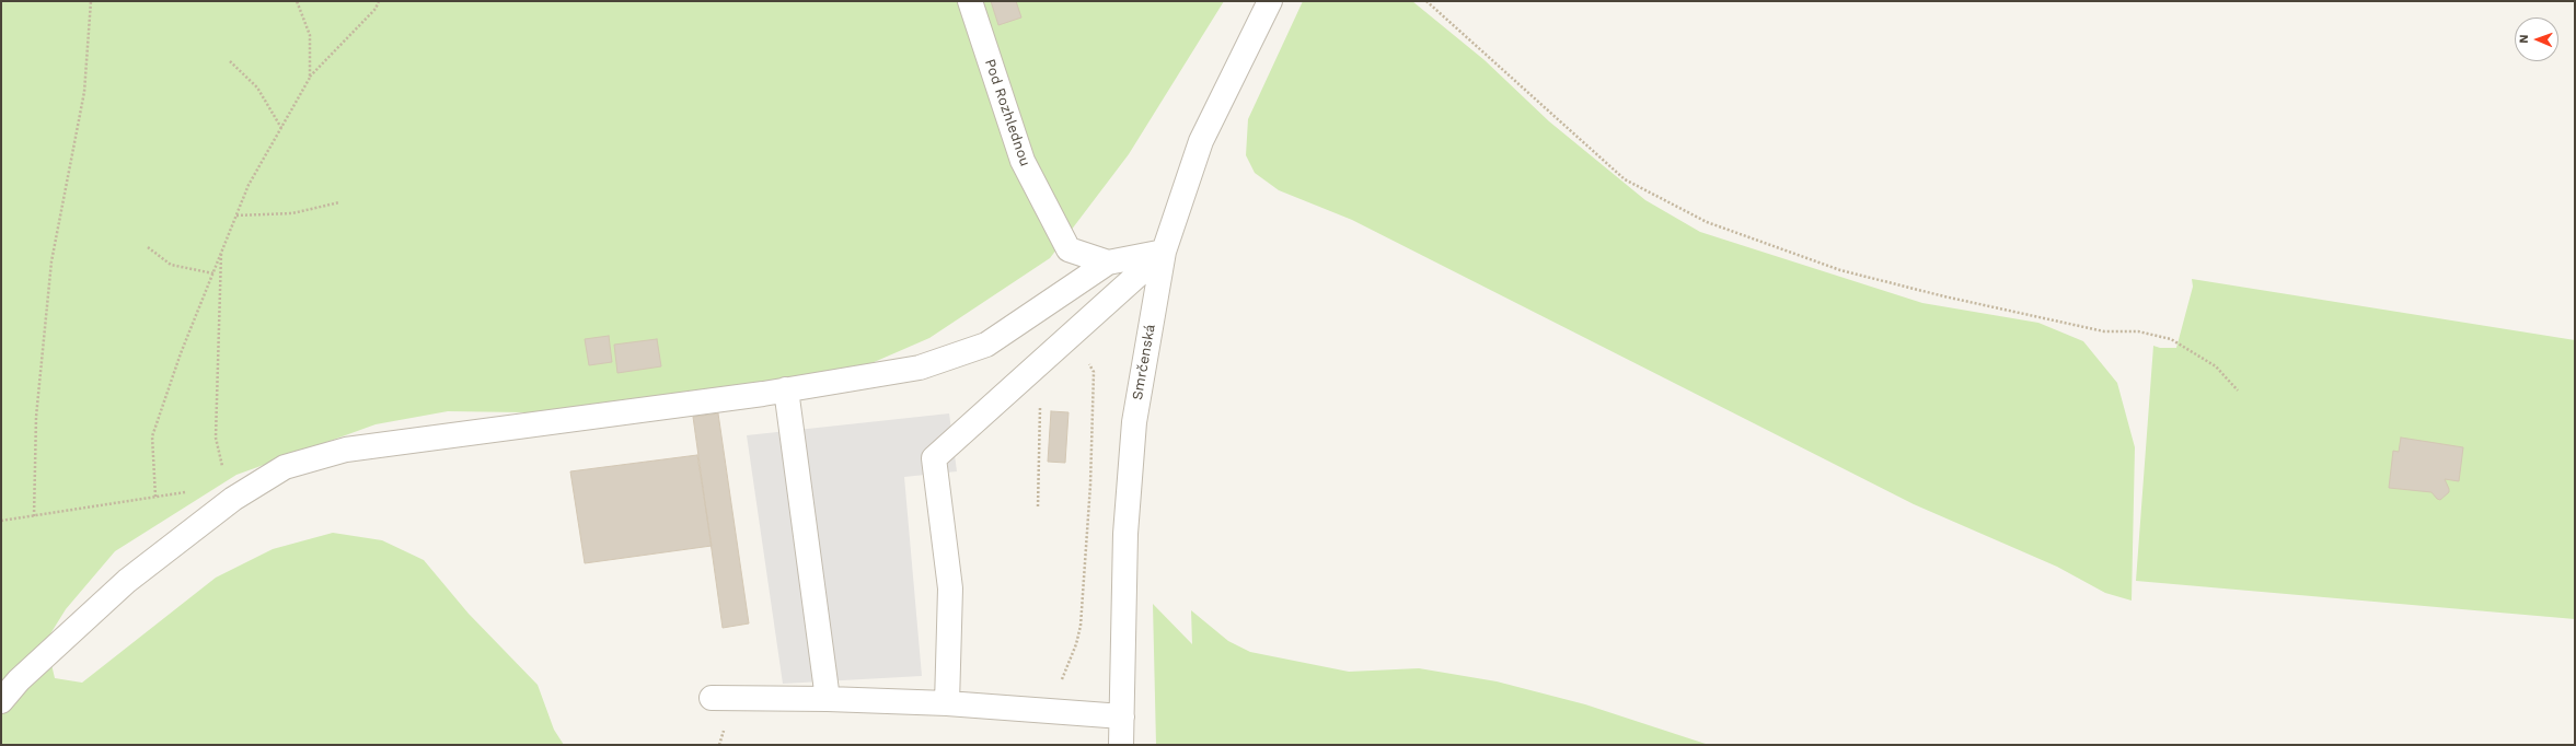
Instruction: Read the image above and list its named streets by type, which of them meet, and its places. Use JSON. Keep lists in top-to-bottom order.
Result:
{
  "streets": {
    "street": ["Pod Rozhlednou", "Smrčenská"]
  },
  "crossings": [
    ["Pod Rozhlednou", "Smrčenská"]
  ],
  "north": "left"
}
